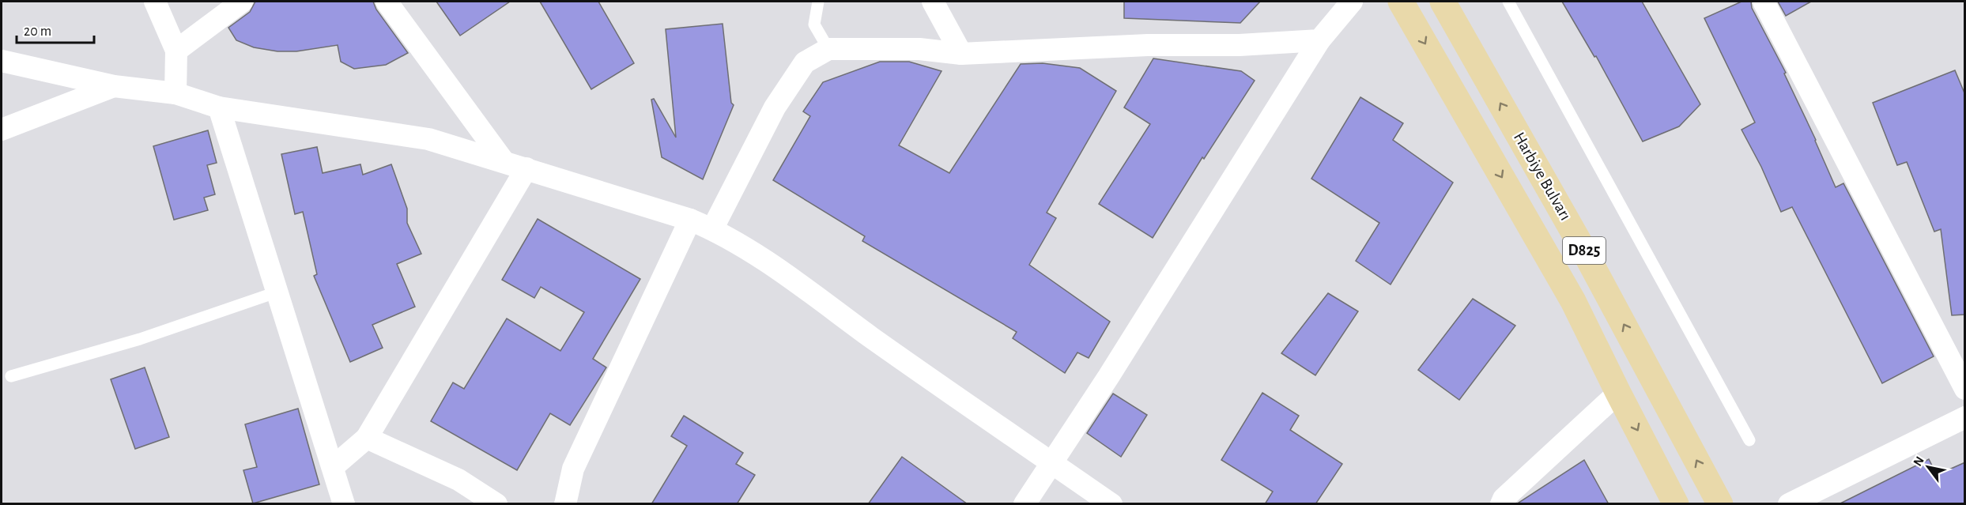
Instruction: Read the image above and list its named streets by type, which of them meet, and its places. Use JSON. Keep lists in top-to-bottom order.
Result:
{
  "streets": {
    "main road": ["Harbiye Bulvarı", "D825"]
  },
  "scale_bar": "20 m",
  "north": "top left"
}
